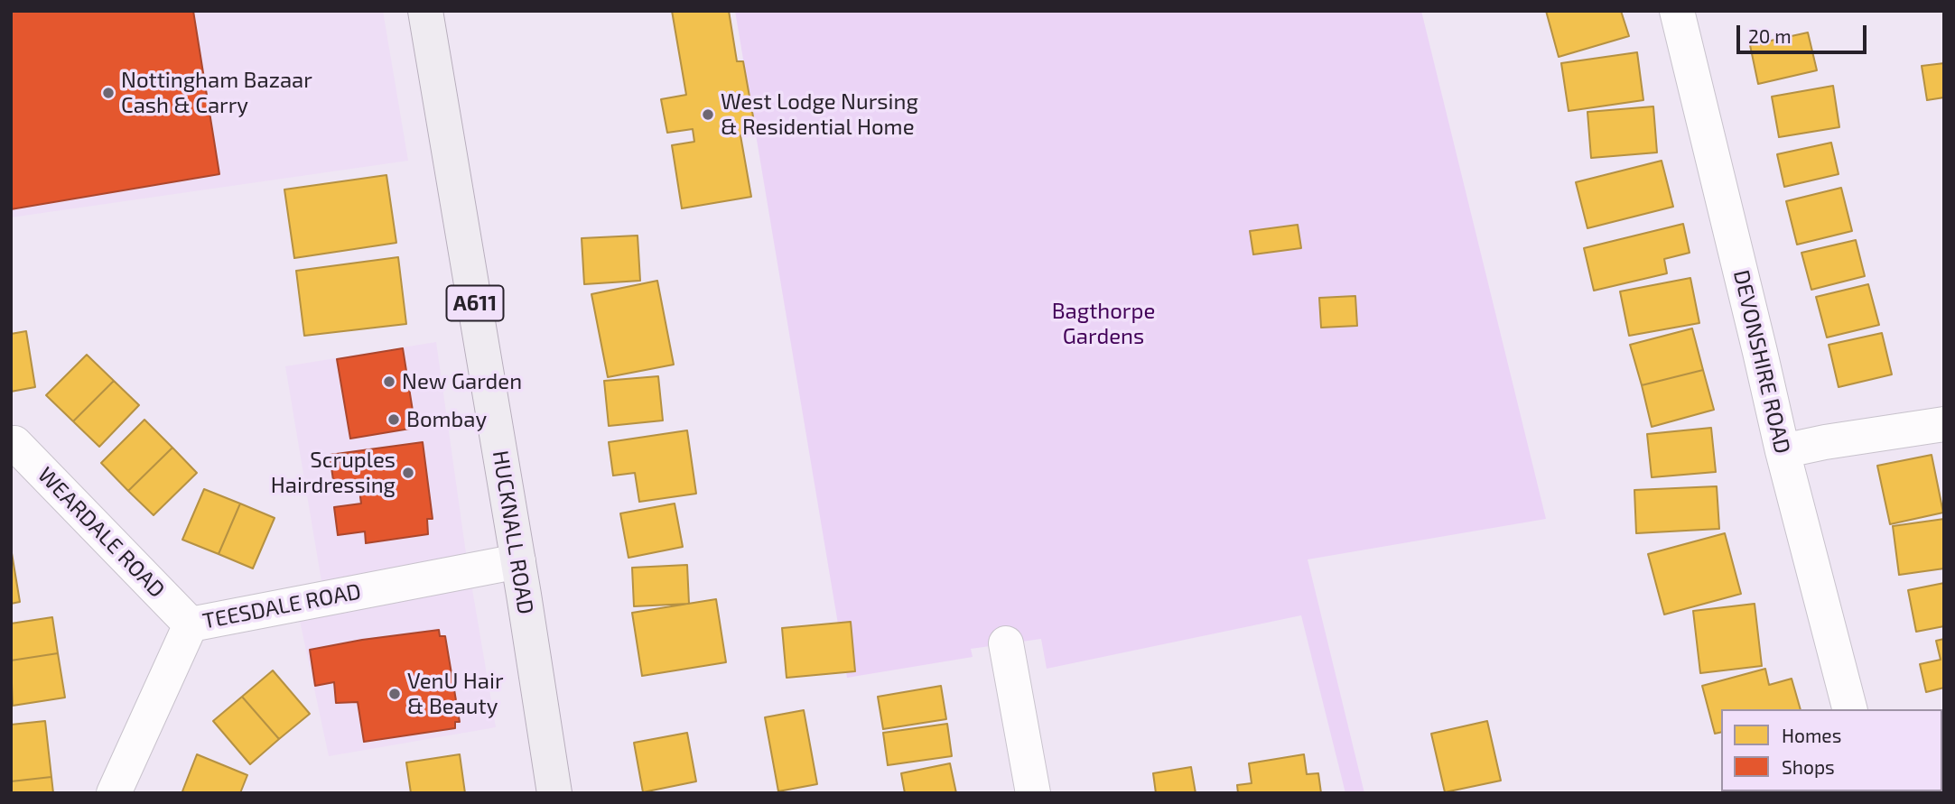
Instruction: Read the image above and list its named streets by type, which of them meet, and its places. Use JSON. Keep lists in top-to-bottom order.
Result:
{
  "streets": {
    "main road": ["A611", "HUCKNALL ROAD"],
    "street": ["DEVONSHIRE ROAD", "WEARDALE ROAD", "TEESDALE ROAD"]
  },
  "crossings": [
    ["WEARDALE ROAD", "TEESDALE ROAD"],
    ["HUCKNALL ROAD", "TEESDALE ROAD"]
  ],
  "parks": ["Bagthorpe Gardens"],
  "places": [
    "Nottingham Bazaar Cash & Carry",
    "West Lodge Nursing & Residential Home",
    "New Garden",
    "Bombay",
    "Scruples Hairdressing",
    "VenU Hair & Beauty"
  ],
  "legend": ["Homes", "Shops"],
  "scale_bar": "20 m"
}
